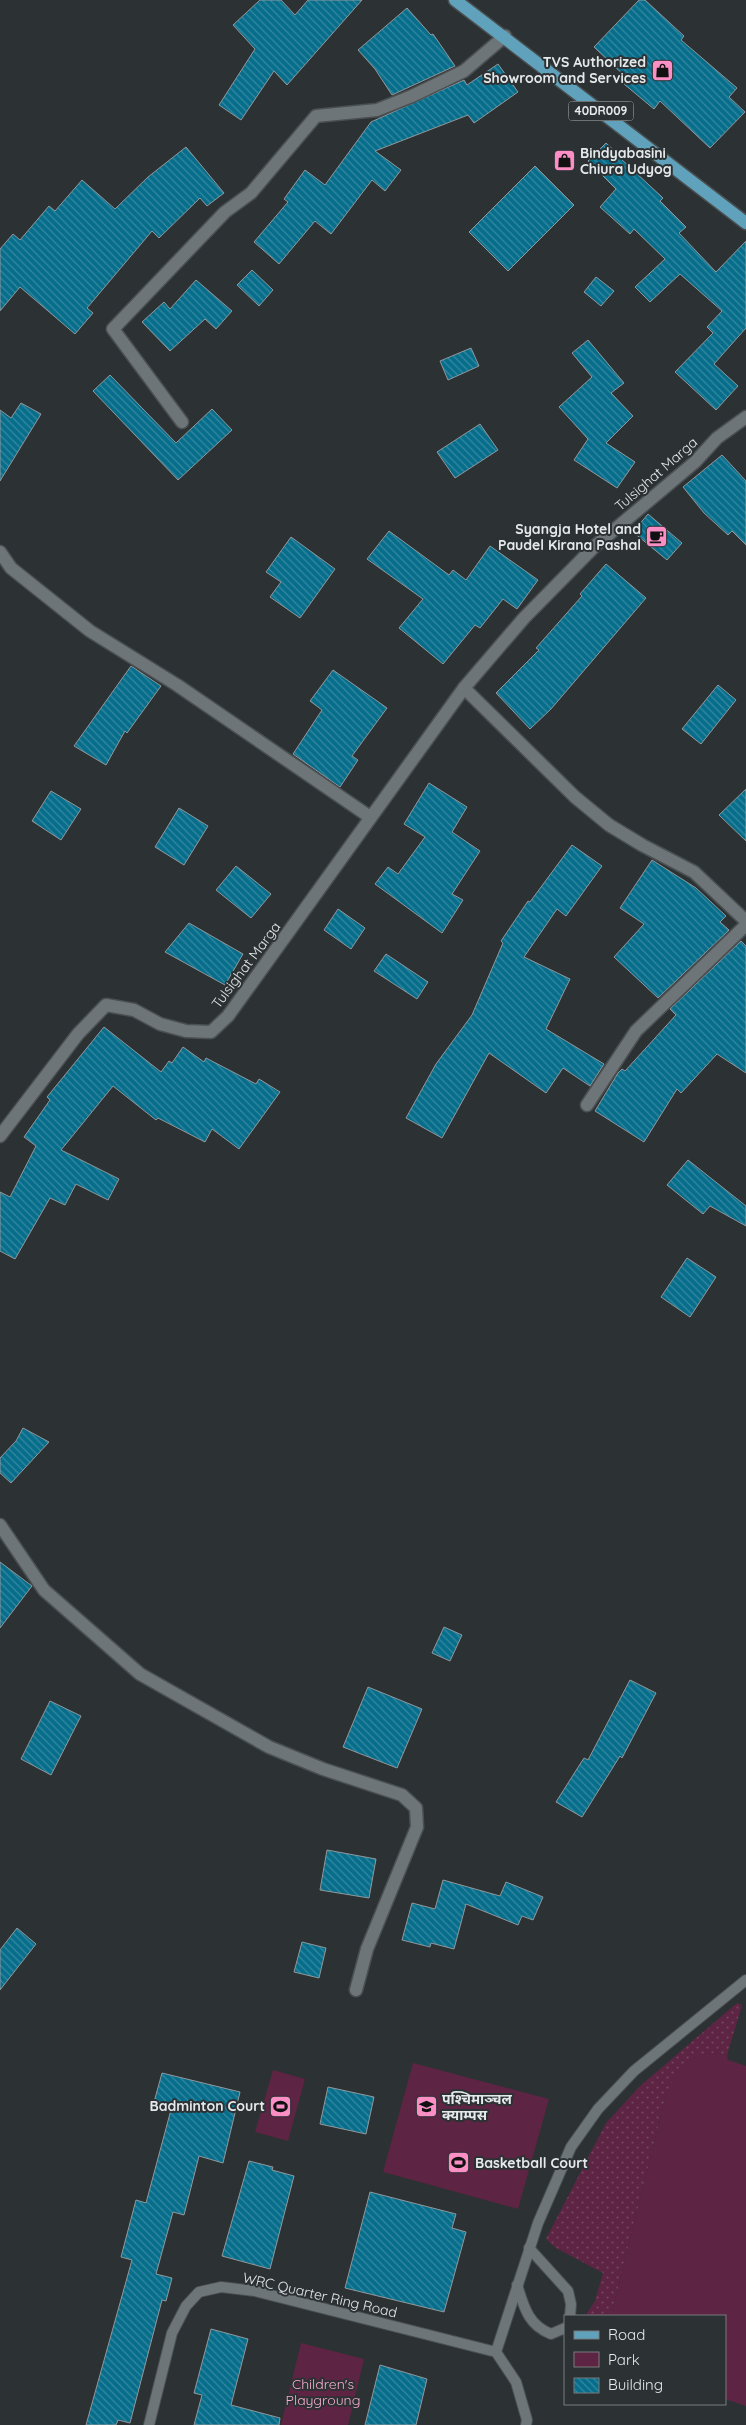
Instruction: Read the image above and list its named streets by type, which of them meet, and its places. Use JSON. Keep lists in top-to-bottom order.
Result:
{
  "streets": {
    "main road": ["40DR009"],
    "street": ["Tulsighat Marga"],
    "lane": ["WRC Quarter Ring Road"]
  },
  "parks": ["Children's Playgroung"],
  "places": {
    "shop": ["TVS Authorized Showroom and Services", "Bindyabasini Chiura Udyog"],
    "cafe": ["Syangja Hotel and Paudel Kirana Pashal"],
    "sports": ["Badminton Court", "Basketball Court"],
    "school or university": ["पश्‍चिमाञ्‍चल क्याम्पस"]
  },
  "legend": ["Road", "Park", "Building"]
}
